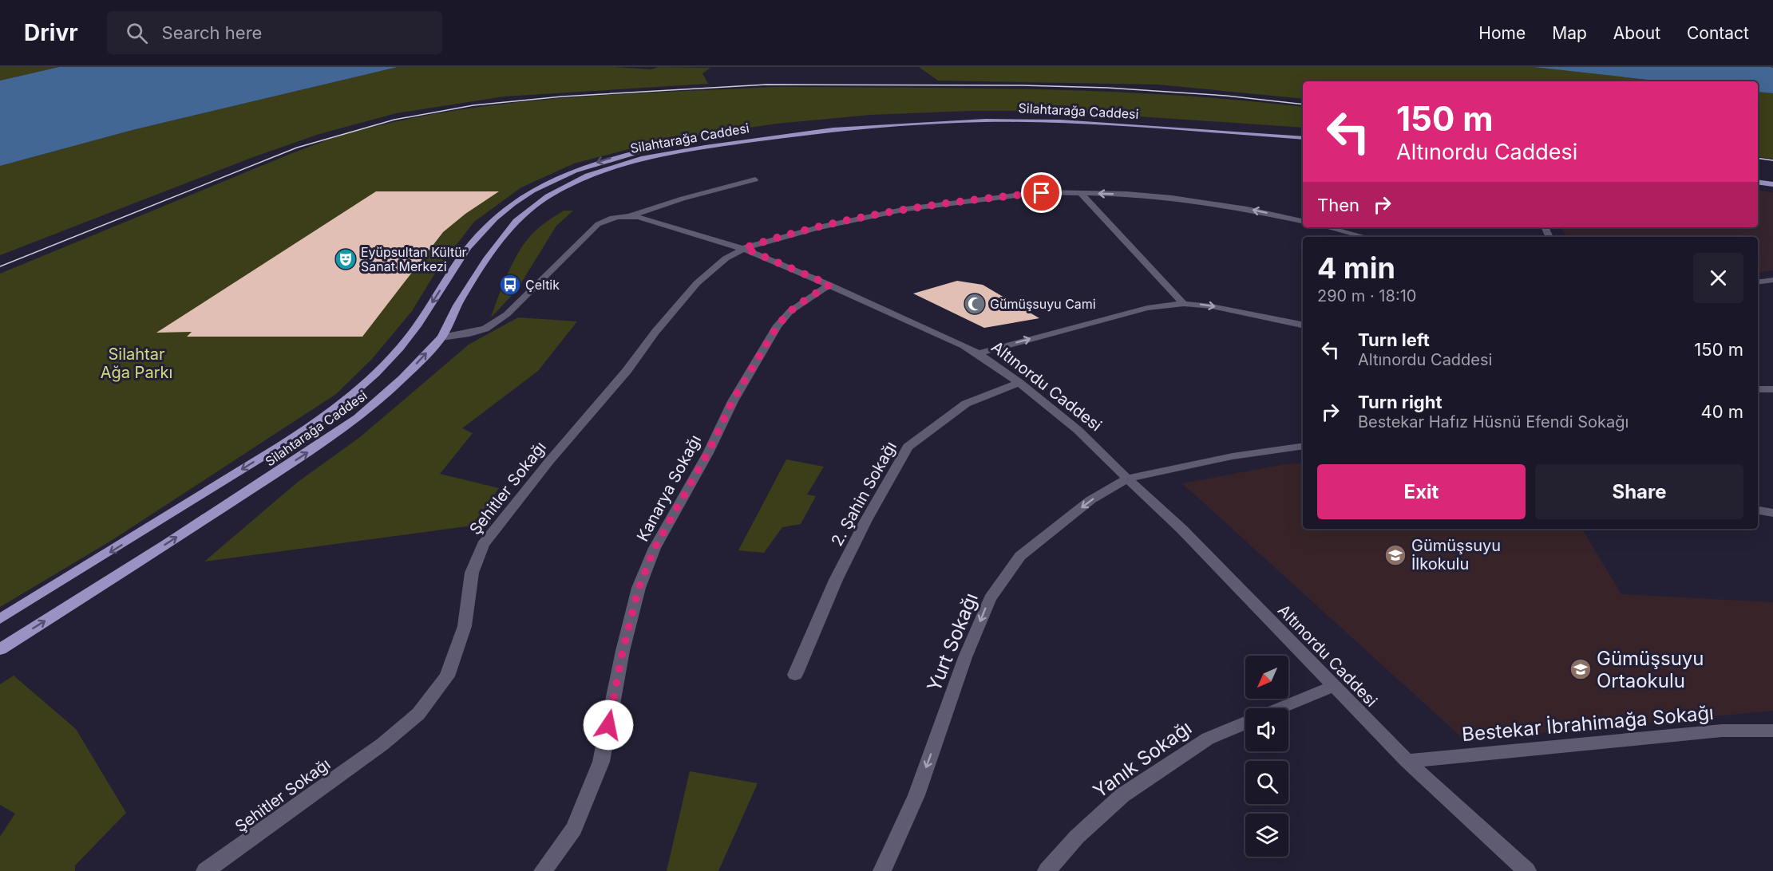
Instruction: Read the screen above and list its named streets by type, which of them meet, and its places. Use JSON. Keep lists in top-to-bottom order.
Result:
{
  "streets": {
    "main road": ["Silahtarağa Caddesi"],
    "street": [
      "Altınordu Caddesi",
      "Şehitler Sokağı",
      "Kanarya Sokağı",
      "2. Şahin Sokağı",
      "Yurt Sokağı",
      "Bestekar İbrahimağa Sokağı",
      "Yanık Sokağı"
    ]
  },
  "crossings": [
    ["Silahtarağa Caddesi", "Altınordu Caddesi"],
    ["Altınordu Caddesi", "Şehitler Sokağı"],
    ["Altınordu Caddesi", "Kanarya Sokağı"],
    ["Altınordu Caddesi", "2. Şahin Sokağı"],
    ["Altınordu Caddesi", "Yurt Sokağı"],
    ["Altınordu Caddesi", "Bestekar İbrahimağa Sokağı"]
  ],
  "one_way": ["Yurt Sokağı"],
  "parks": ["Silahtar Ağa Parkı"],
  "places": {
    "theatre": ["Eyüpsultan Kültür Sanat Merkezi"],
    "bus stop": ["Çeltik"],
    "mosque": ["Gümüşsuyu Cami"],
    "school or university": ["Gümüşsuyu İlkokulu", "Gümüşsuyu Ortaokulu"]
  },
  "north": "bottom left",
  "page": {
    "header": "Drivr",
    "search": "Search here",
    "nav": [
      "Home",
      "Map",
      "About",
      "Contact"
    ],
    "turn": ["150 m", "Altınordu Caddesi"],
    "then": "Then",
    "heading": ["4 min", "290 m · 18:10"],
    "list": [
      {
        "name": "Turn left",
        "note": "Altınordu Caddesi",
        "value": "150 m"
      },
      {
        "name": "Turn right",
        "note": "Bestekar Hafız Hüsnü Efendi Sokağı",
        "value": "40 m"
      }
    ],
    "buttons": ["Exit", "Share"]
  }
}
